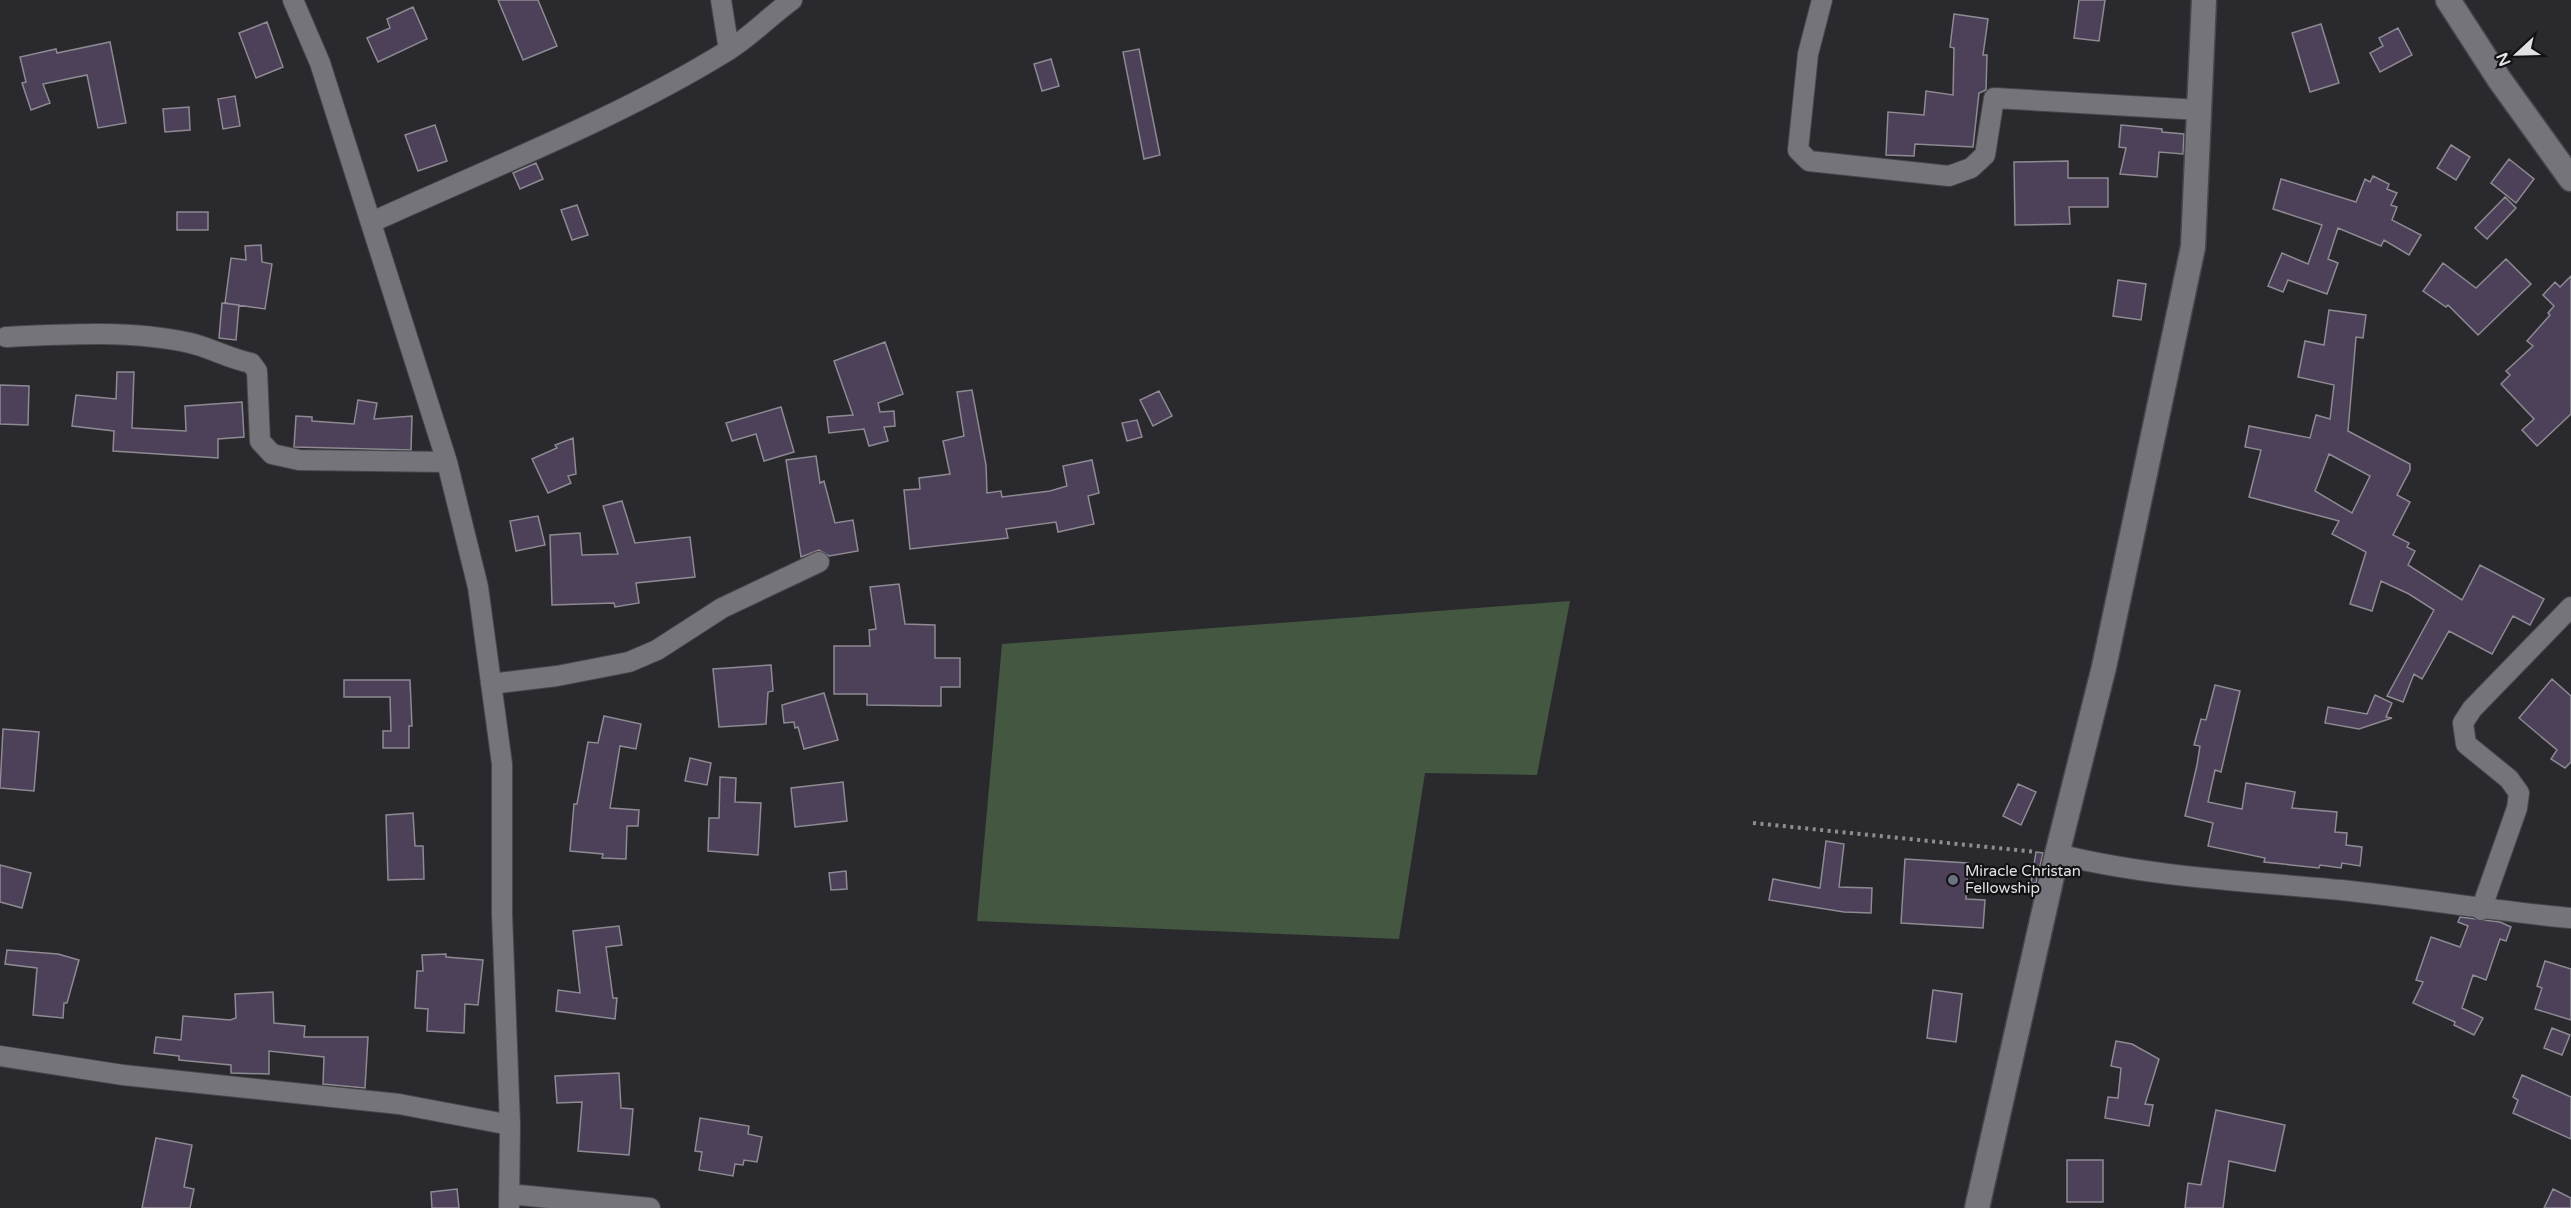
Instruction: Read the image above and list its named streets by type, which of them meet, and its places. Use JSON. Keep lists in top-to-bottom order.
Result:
{
  "places": ["Miracle Christan Fellowship"],
  "north": "left"
}
